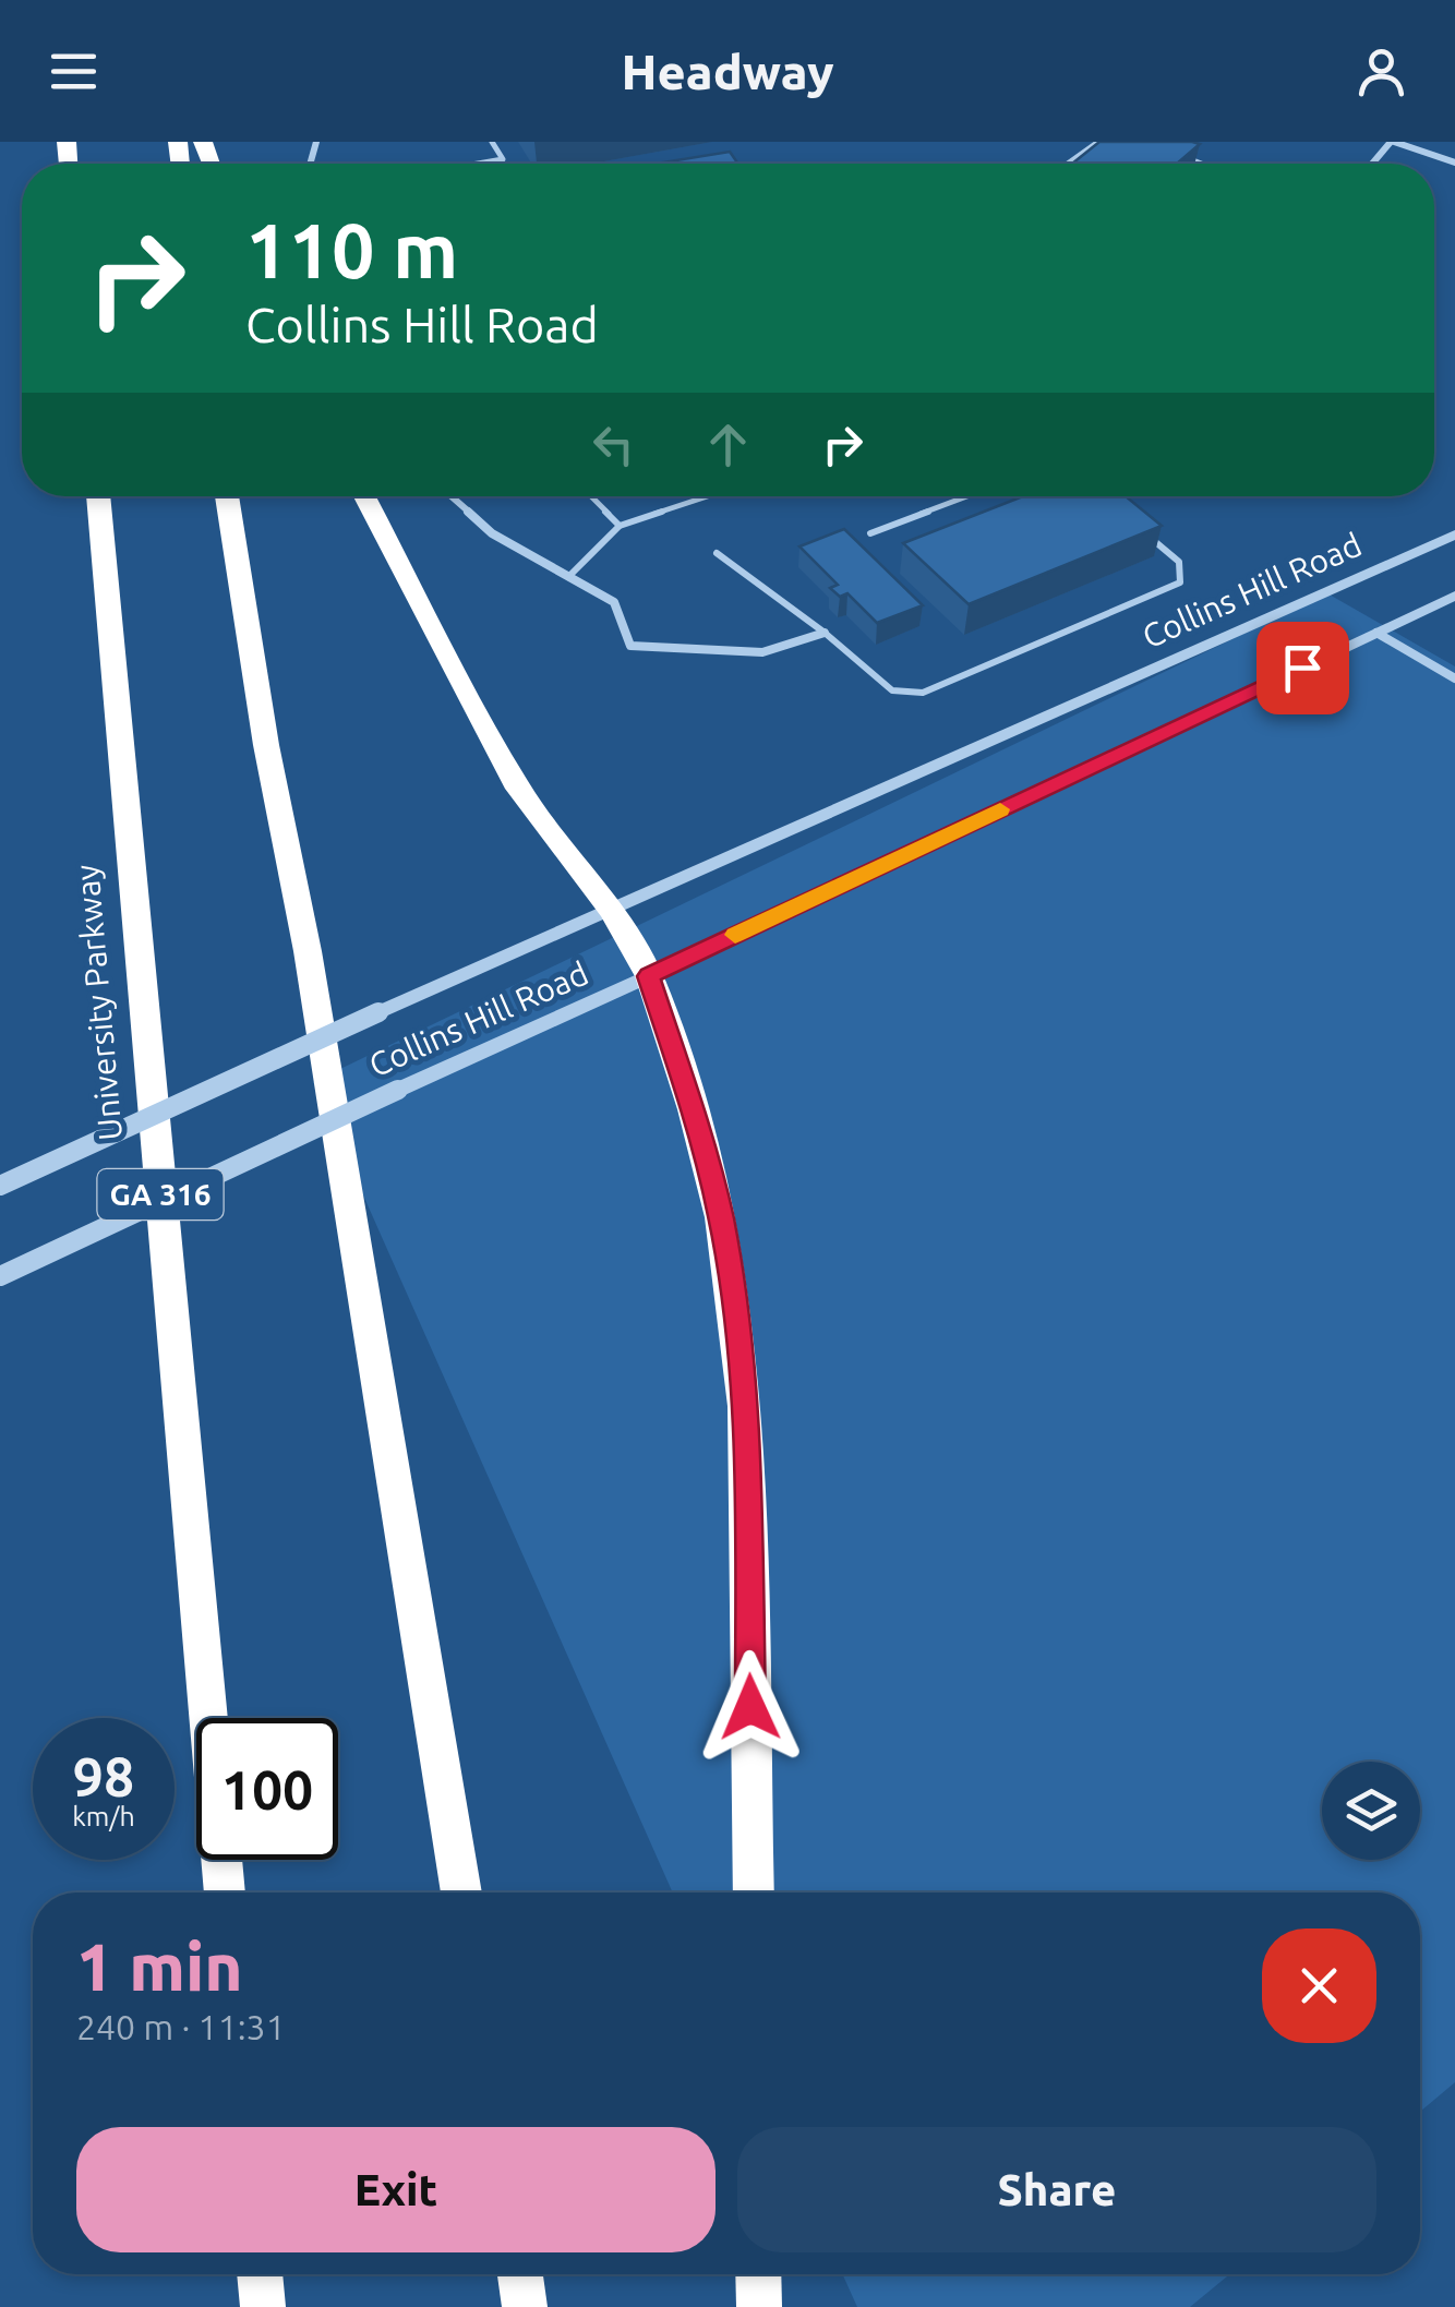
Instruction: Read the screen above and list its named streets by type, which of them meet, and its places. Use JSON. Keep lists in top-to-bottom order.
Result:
{
  "streets": {
    "highway": ["University Parkway", "GA 316"],
    "street": ["Collins Hill Road"]
  },
  "page": {
    "header": "Headway",
    "turn": ["110 m", "Collins Hill Road"],
    "speed": "98 km/h",
    "limit": "100",
    "heading": ["1 min", "240 m · 11:31"],
    "buttons": ["Exit", "Share"]
  }
}
